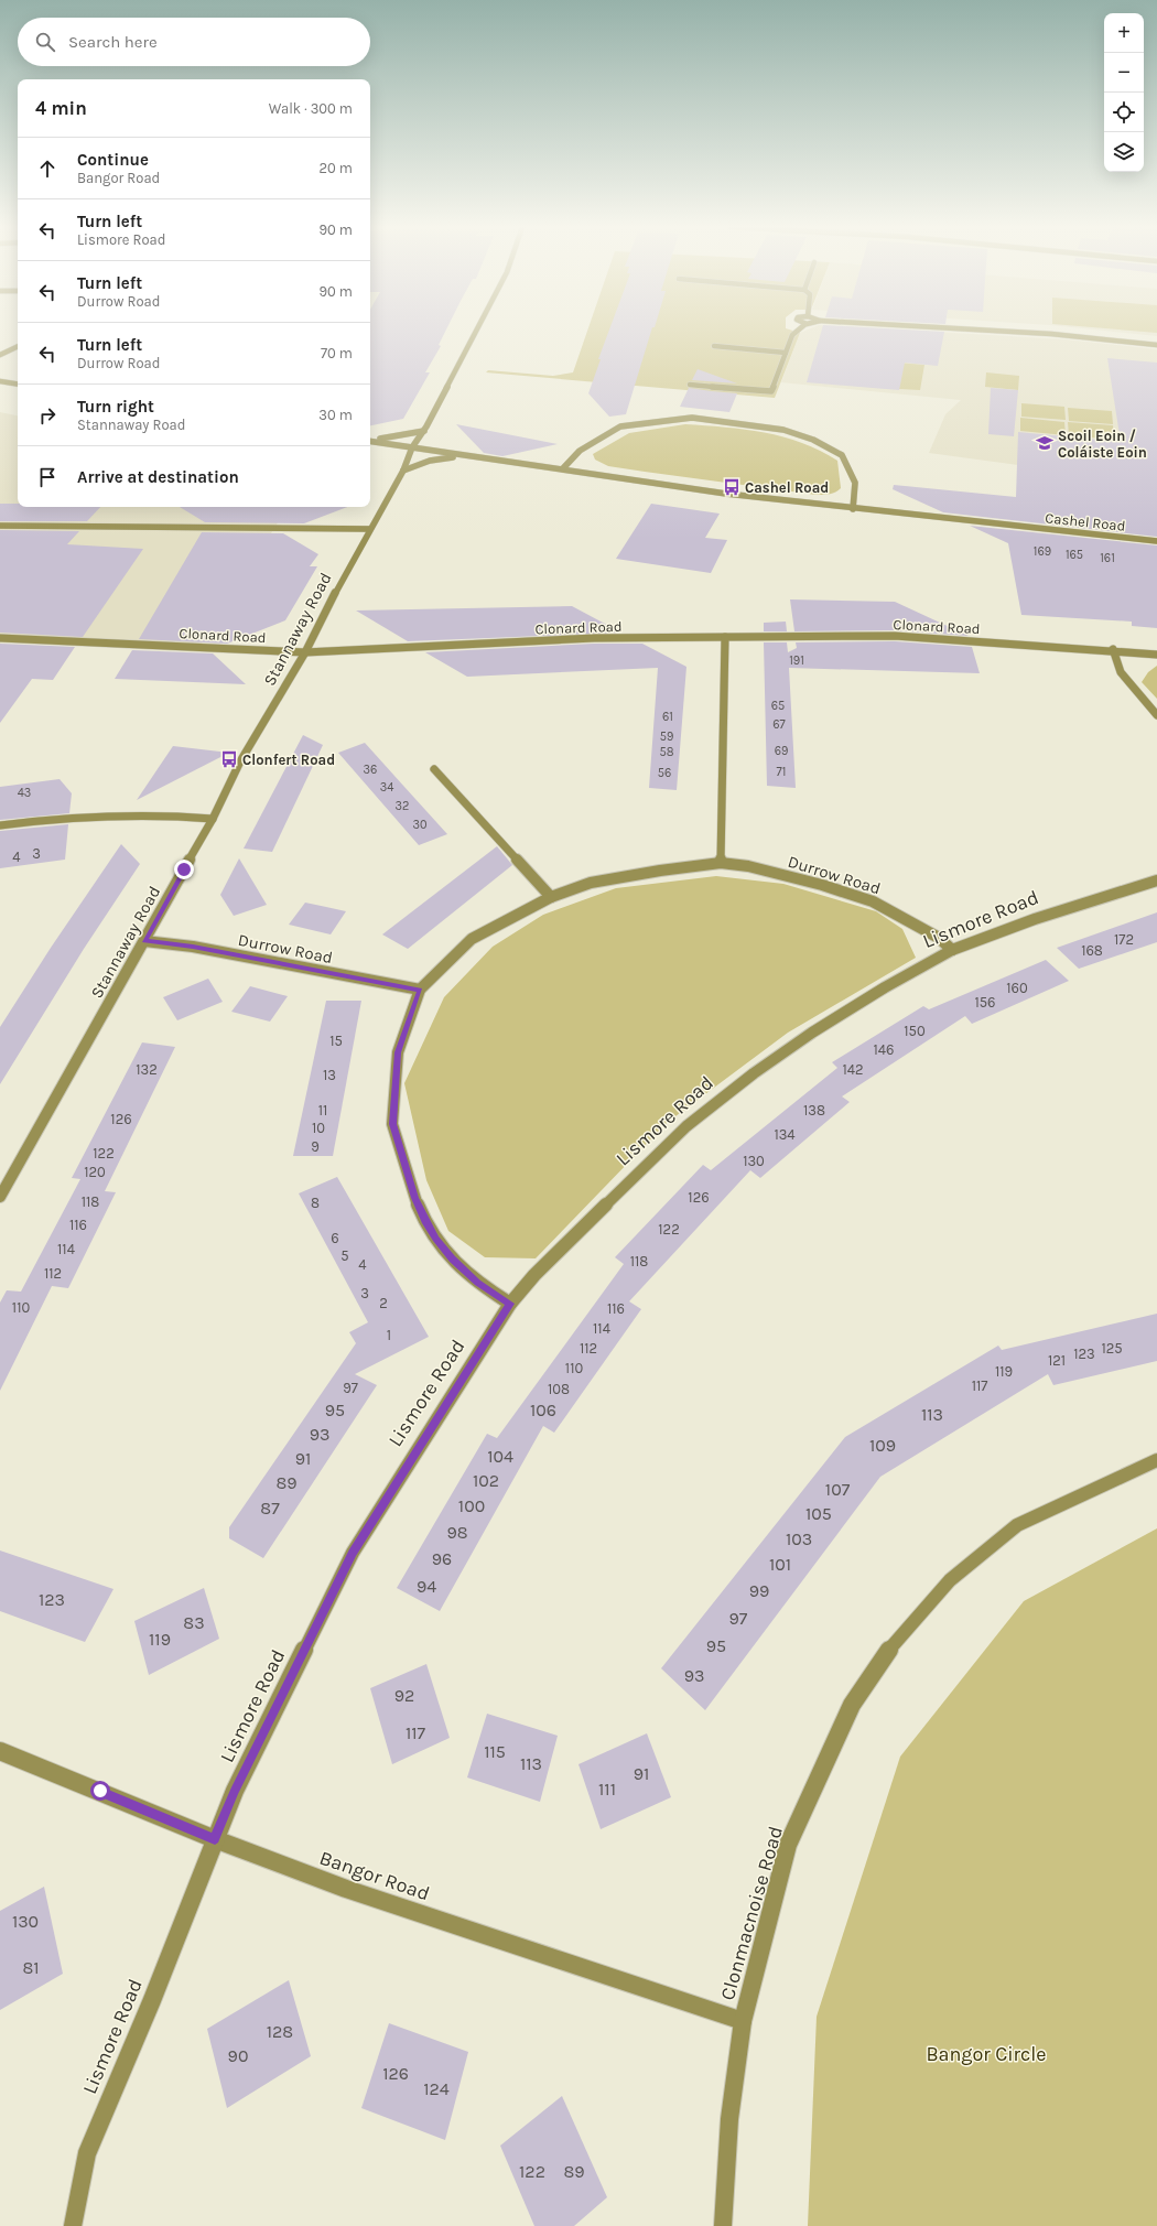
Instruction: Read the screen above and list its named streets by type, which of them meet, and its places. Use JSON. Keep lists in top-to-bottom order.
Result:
{
  "streets": {
    "street": [
      "Cashel Road",
      "Clonard Road",
      "Stannaway Road",
      "Durrow Road",
      "Lismore Road",
      "Bangor Road",
      "Clonmacnoise Road"
    ]
  },
  "crossings": [
    ["Cashel Road", "Stannaway Road"],
    ["Clonard Road", "Stannaway Road"],
    ["Stannaway Road", "Durrow Road"],
    ["Durrow Road", "Lismore Road"],
    ["Lismore Road", "Bangor Road"],
    ["Bangor Road", "Clonmacnoise Road"]
  ],
  "parks": ["Bangor Circle"],
  "places": {
    "school or university": ["Scoil Eoin / Coláiste Eoin"],
    "bus stop": ["Cashel Road", "Clonfert Road"]
  },
  "house_numbers": [
    "169",
    "165",
    "161",
    "191",
    "65",
    "61",
    "67",
    "59",
    "69",
    "58",
    "36",
    "71",
    "56",
    "34",
    "43",
    "32",
    "30",
    "3",
    "4",
    "172",
    "168",
    "160",
    "156",
    "150",
    "15",
    "146",
    "132",
    "142",
    "13",
    "11",
    "138",
    "126",
    "10",
    "134",
    "9",
    "122",
    "130",
    "120",
    "126",
    "118",
    "8",
    "116",
    "122",
    "6",
    "114",
    "5",
    "118",
    "4",
    "112",
    "3",
    "2",
    "110",
    "116",
    "114",
    "1",
    "112",
    "125",
    "123",
    "121",
    "110",
    "119",
    "117",
    "97",
    "108",
    "95",
    "106",
    "113",
    "93",
    "109",
    "104",
    "91",
    "102",
    "89",
    "107",
    "100",
    "87",
    "105",
    "98",
    "103",
    "96",
    "101",
    "94",
    "99",
    "123",
    "97",
    "83",
    "119",
    "95",
    "93",
    "92",
    "117",
    "115",
    "113",
    "91",
    "111",
    "130",
    "81",
    "128",
    "90",
    "126",
    "124",
    "122",
    "89"
  ],
  "page": {
    "map_buttons": ["+", "−"],
    "search": "Search here",
    "heading": ["4 min", "Walk · 300 m"],
    "list": [
      ["Continue", "Bangor Road", "20 m"],
      ["Turn left", "Lismore Road", "90 m"],
      ["Turn left", "Durrow Road", "90 m"],
      ["Turn left", "Durrow Road", "70 m"],
      ["Turn right", "Stannaway Road", "30 m"],
      "Arrive at destination"
    ]
  }
}
